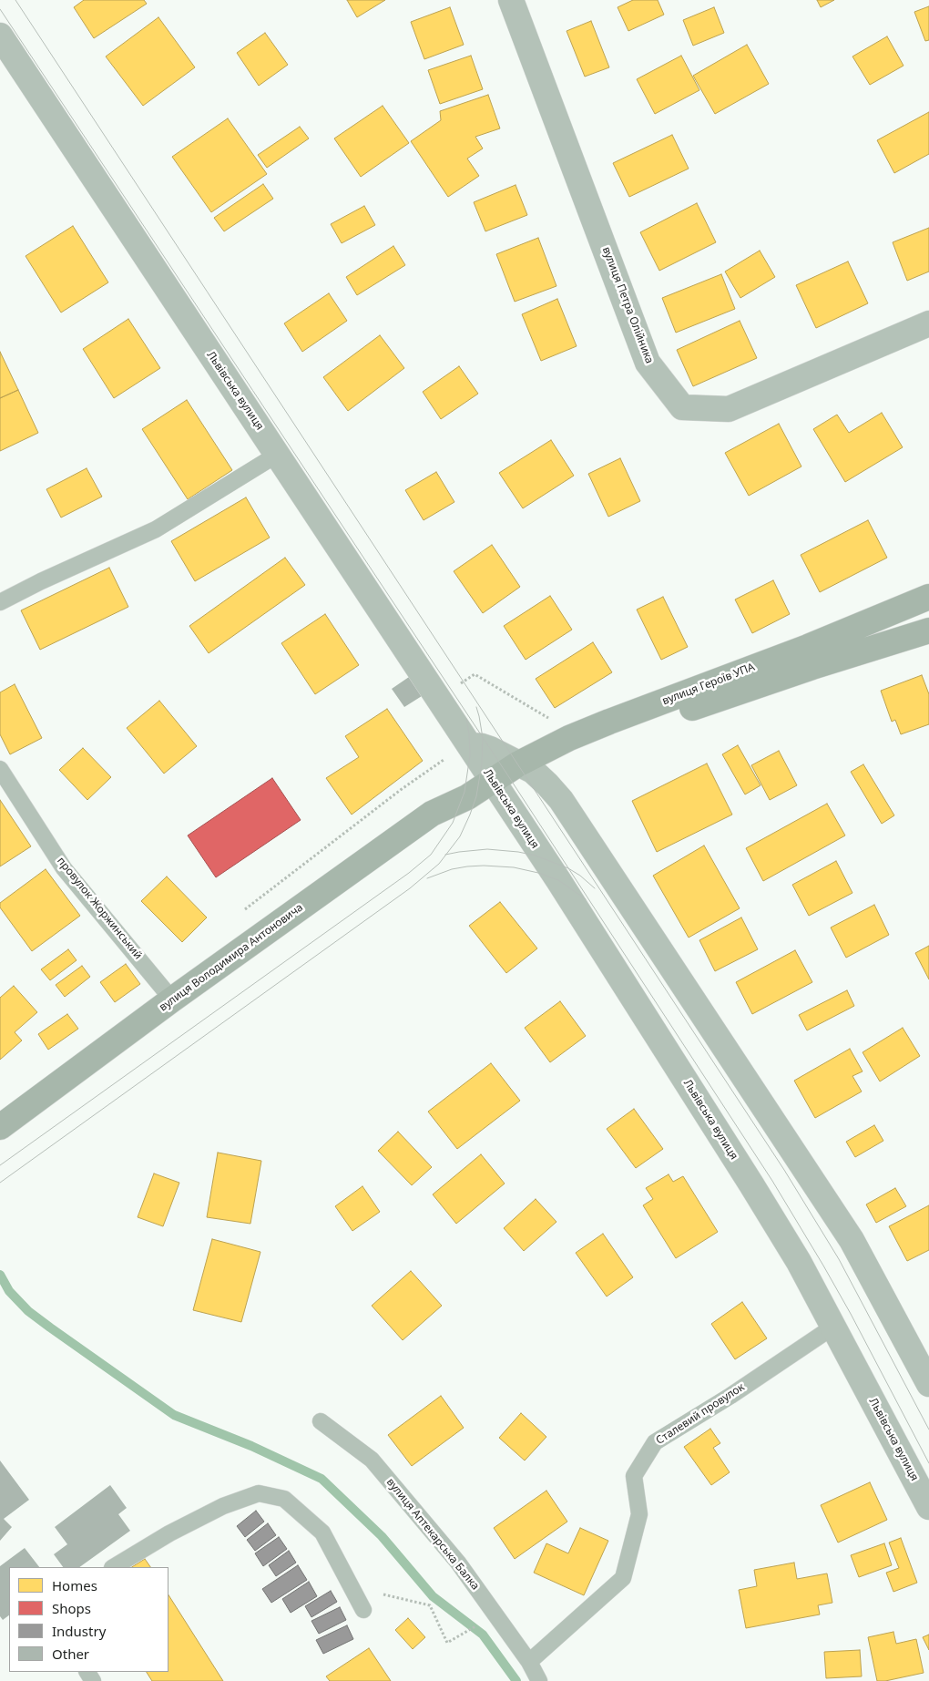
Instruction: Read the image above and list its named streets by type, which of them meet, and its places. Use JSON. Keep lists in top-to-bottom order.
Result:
{
  "streets": {
    "street": [
      "вулиця Петра Олійника",
      "Львівська вулиця",
      "вулиця Героїв УПА",
      "вулиця Володимира Антоновича"
    ],
    "lane": ["провулок Жоржинський", "Сталевий провулок", "вулиця Аптекарська Балка"]
  },
  "crossings": [
    ["Львівська вулиця", "вулиця Героїв УПА"],
    ["Львівська вулиця", "вулиця Володимира Антоновича"],
    ["Львівська вулиця", "Сталевий провулок"],
    ["вулиця Героїв УПА", "вулиця Володимира Антоновича"],
    ["провулок Жоржинський", "вулиця Володимира Антоновича"],
    ["Сталевий провулок", "вулиця Аптекарська Балка"]
  ],
  "legend": [
    "Homes",
    "Shops",
    "Industry",
    "Other"
  ]
}
